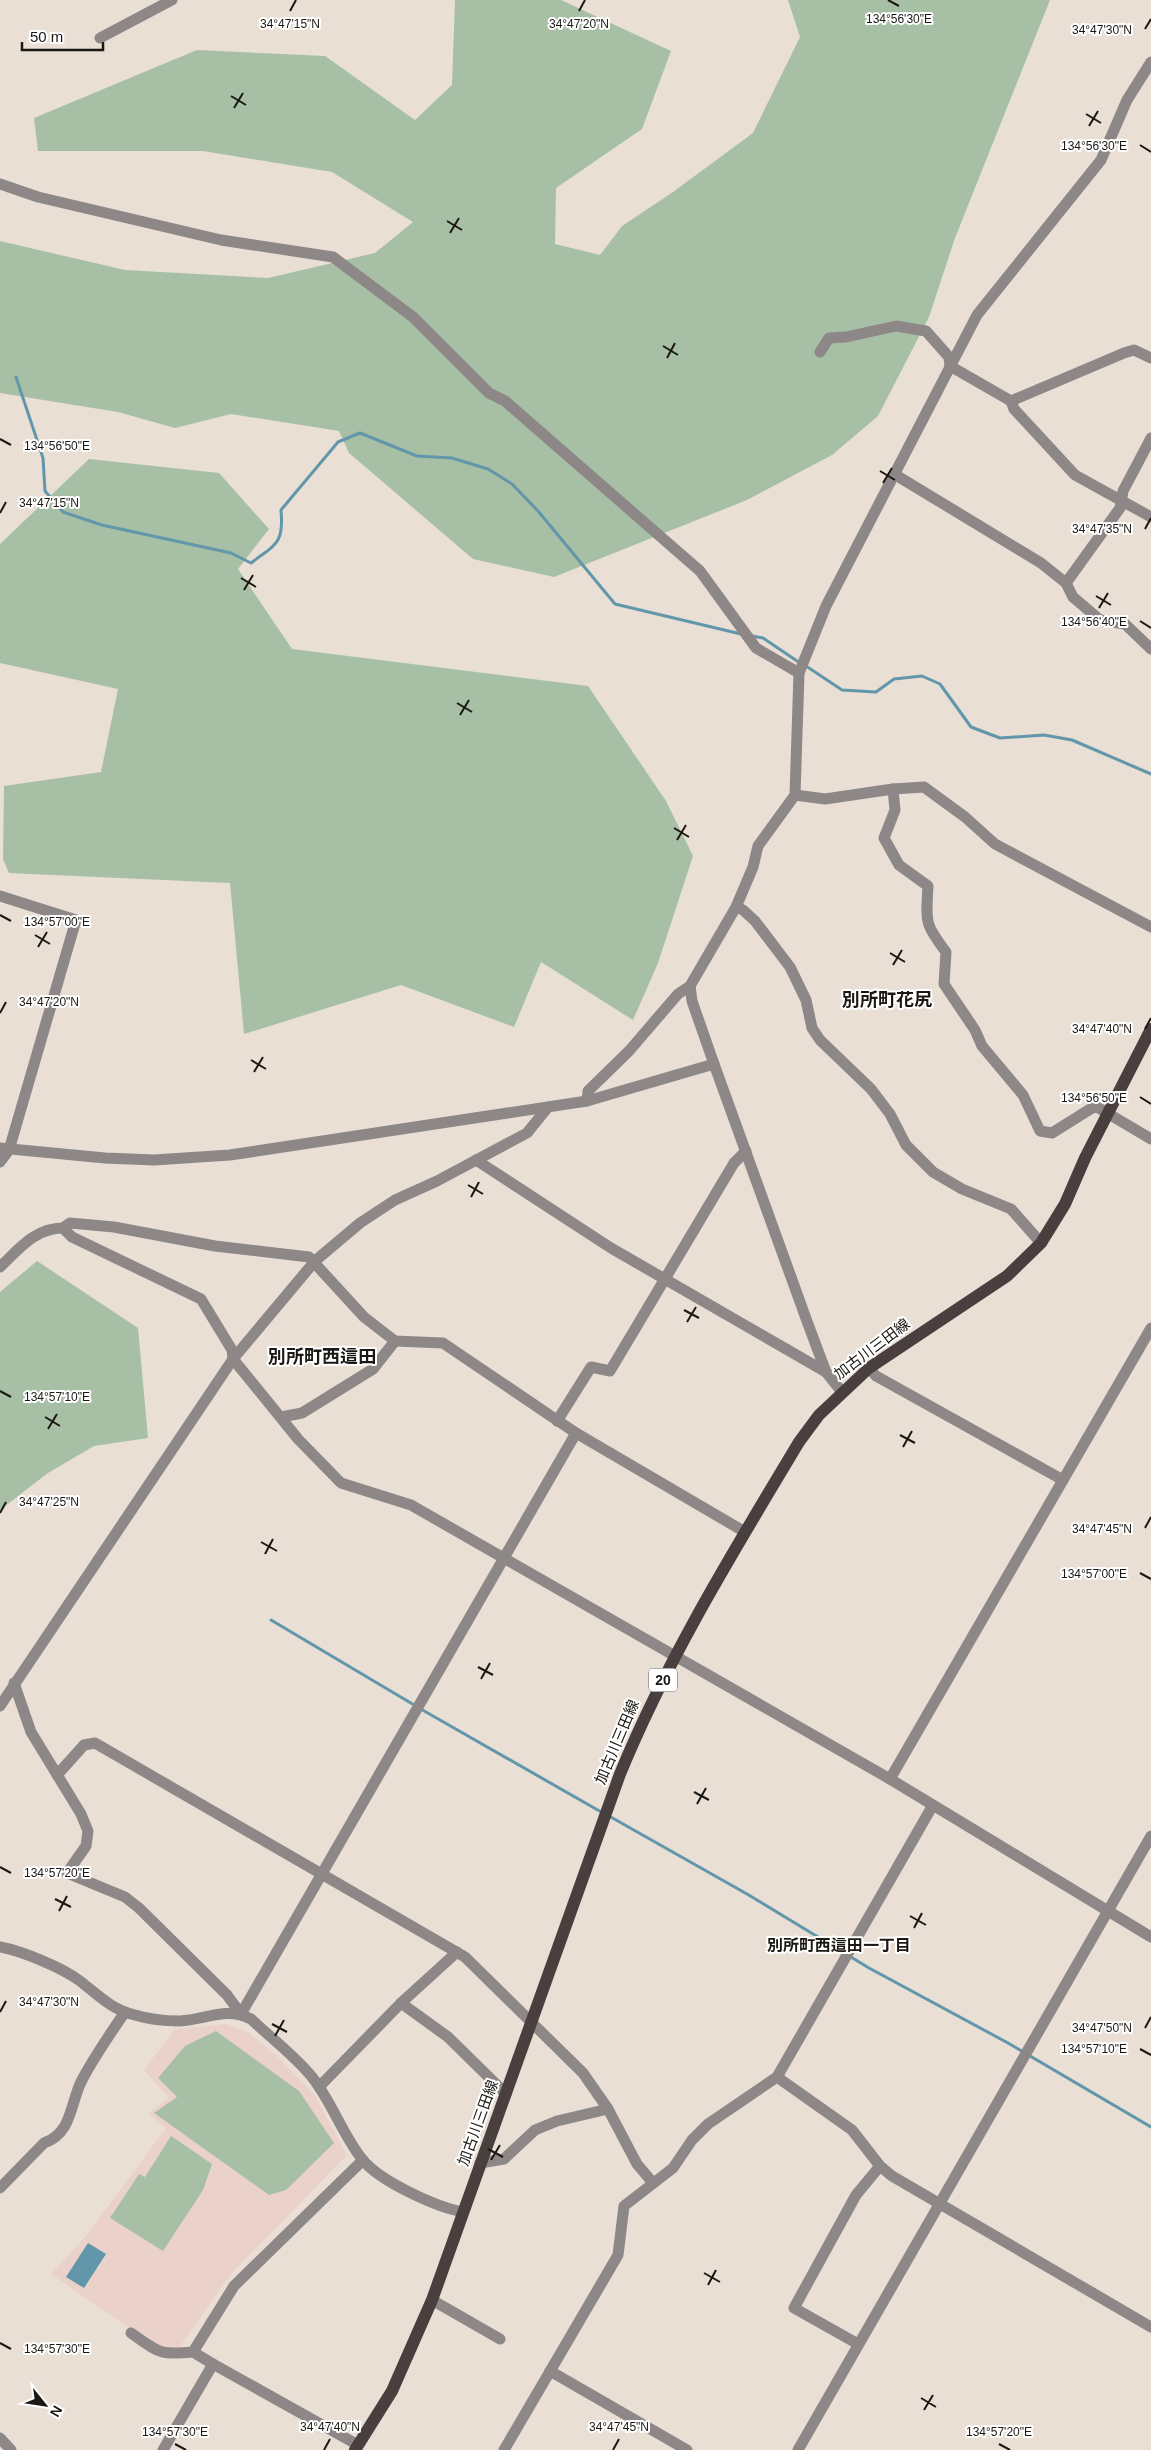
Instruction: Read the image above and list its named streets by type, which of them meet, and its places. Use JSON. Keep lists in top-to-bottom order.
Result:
{
  "streets": {
    "main road": ["加古川三田線", "20"]
  },
  "districts": ["別所町花尻", "別所町西這田", "別所町西這田一丁目"],
  "scale_bar": "50 m",
  "north": "bottom right",
  "coordinates": [
    "134°56'30\"E",
    "34°47'15\"N",
    "34°47'20\"N",
    "34°47'30\"N",
    "134°56'50\"E",
    "34°47'35\"N",
    "134°56'40\"E",
    "134°57'00\"E",
    "34°47'40\"N",
    "134°57'10\"E",
    "34°47'25\"N",
    "34°47'45\"N",
    "134°57'20\"E",
    "34°47'50\"N",
    "134°57'30\"E"
  ]
}
